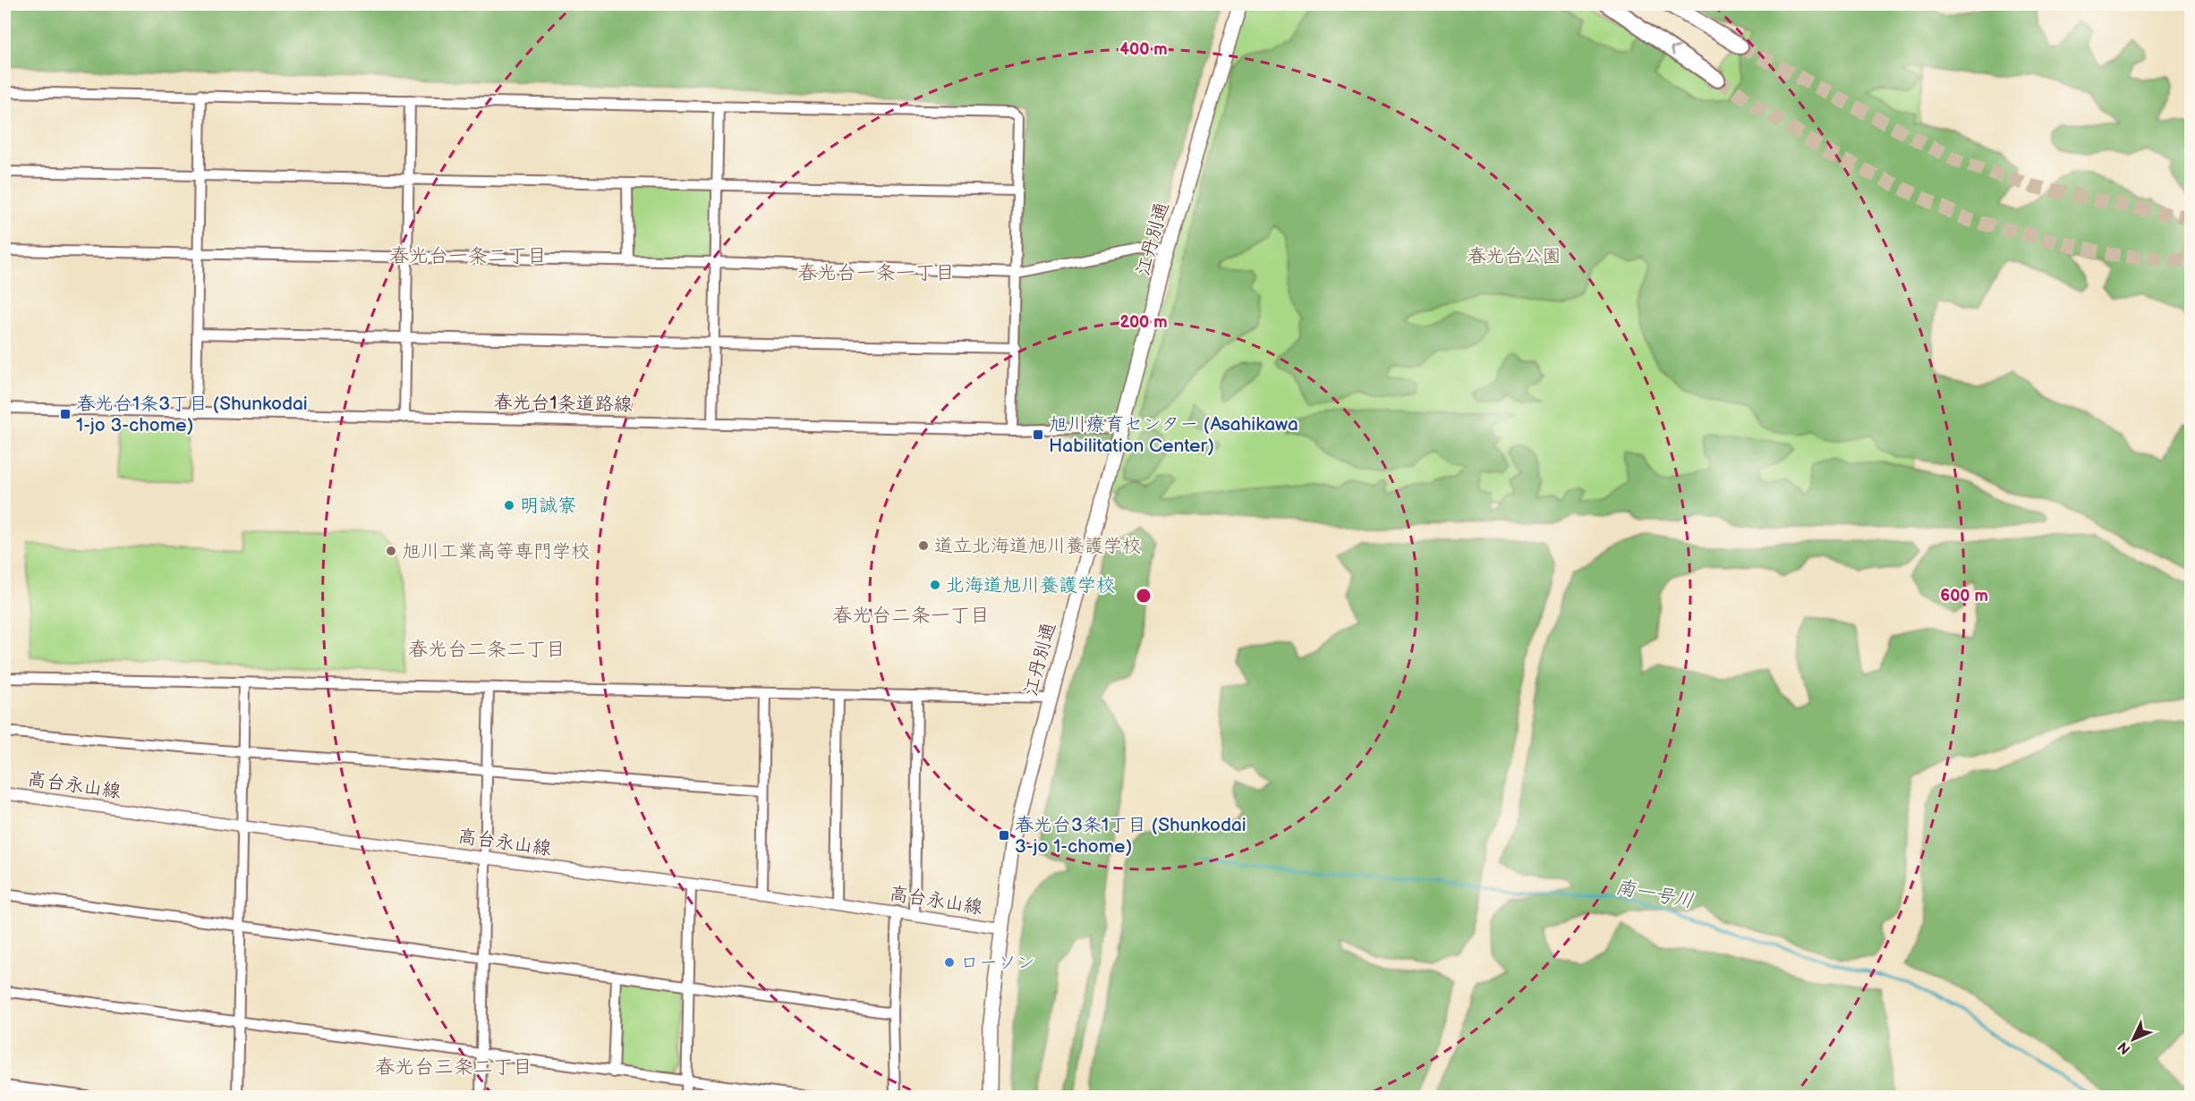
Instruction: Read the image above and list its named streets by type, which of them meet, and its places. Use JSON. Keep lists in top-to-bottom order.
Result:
{
  "streets": {
    "main road": ["江丹別通"],
    "street": ["春光台1条道路線", "高台永山線"]
  },
  "crossings": [
    ["江丹別通", "春光台1条道路線"],
    ["江丹別通", "高台永山線"]
  ],
  "districts": [
    "春光台一条二丁目",
    "春光台一条一丁目",
    "春光台二条一丁目",
    "春光台二条二丁目",
    "春光台三条二丁目"
  ],
  "water": ["南一号川"],
  "parks": ["春光台公園"],
  "places": {
    "transit": ["春光台1条3丁目 (Shunkodai 1-jo 3-chome)", "旭川療育センター (Asahikawa Habilitation Center)", "春光台3条1丁目 (Shunkodai 3-jo 1-chome)"],
    "other": [
      "明誠寮",
      "道立北海道旭川養護学校",
      "旭川工業高等専門学校",
      "北海道旭川養護学校",
      "ローソン"
    ]
  },
  "north": "bottom left",
  "rings": ["400 m", "200 m", "600 m"]
}
